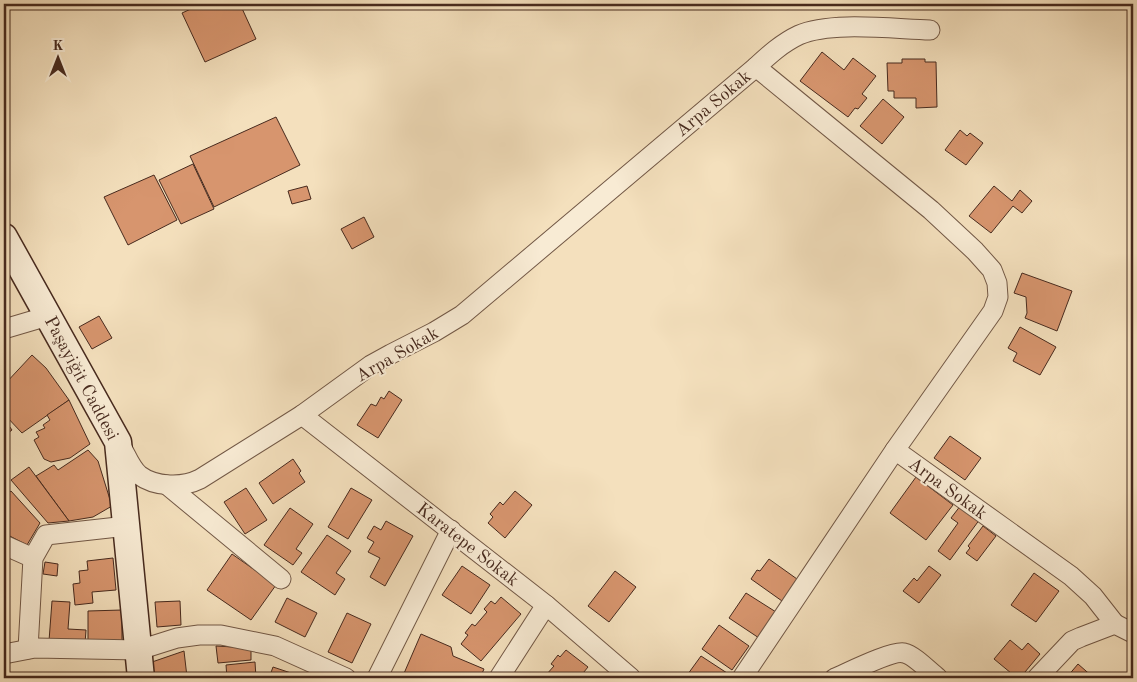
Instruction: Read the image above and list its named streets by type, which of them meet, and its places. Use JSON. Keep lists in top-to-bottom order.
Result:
{
  "streets": {
    "main road": ["Paşayiğit Caddesi"],
    "street": ["Arpa Sokak", "Karatepe Sokak"]
  },
  "crossings": [
    ["Arpa Sokak", "Paşayiğit Caddesi"],
    ["Arpa Sokak", "Karatepe Sokak"]
  ],
  "north": "top"
}
